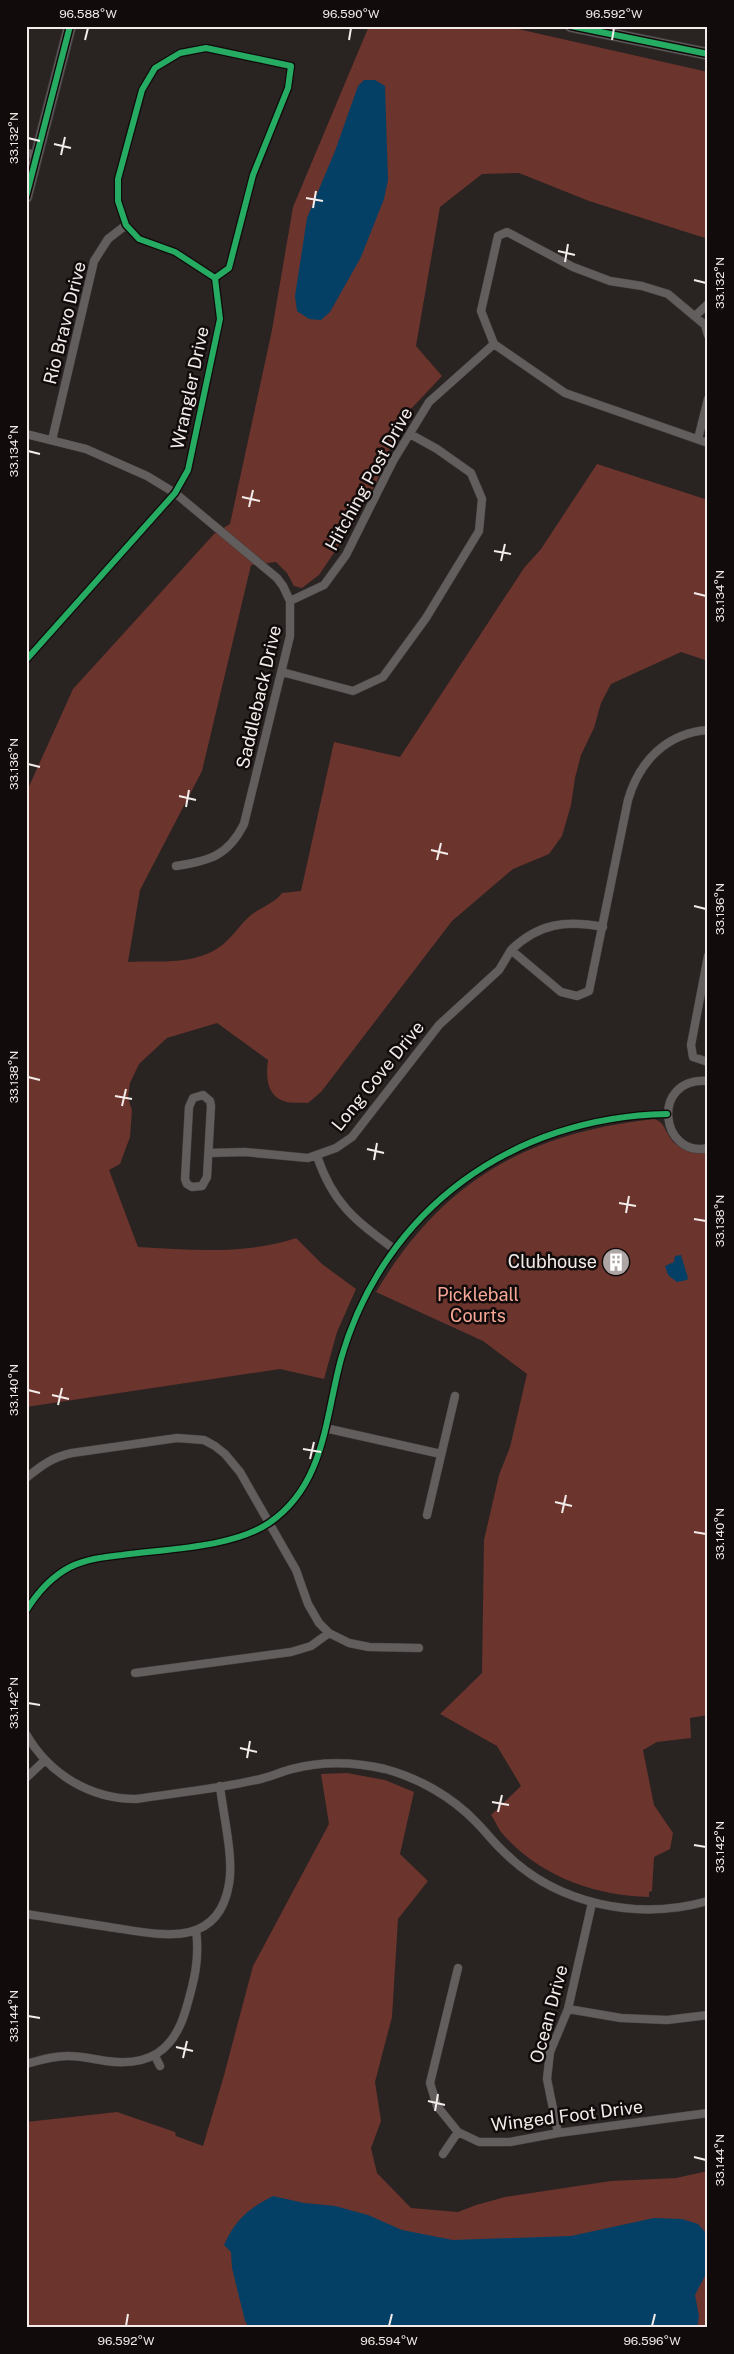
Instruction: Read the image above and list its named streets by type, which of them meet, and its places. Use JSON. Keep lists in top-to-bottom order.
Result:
{
  "streets": {
    "street": [
      "Rio Bravo Drive",
      "Wrangler Drive",
      "Hitching Post Drive",
      "Saddleback Drive",
      "Long Cove Drive",
      "Ocean Drive",
      "Winged Foot Drive"
    ]
  },
  "crossings": [
    ["Rio Bravo Drive", "Saddleback Drive"],
    ["Wrangler Drive", "Saddleback Drive"],
    ["Hitching Post Drive", "Saddleback Drive"],
    ["Ocean Drive", "Winged Foot Drive"]
  ],
  "parks": ["Pickleball Courts"],
  "places": {
    "building": ["Clubhouse"]
  },
  "coordinates": [
    "96.588°W",
    "96.590°W",
    "96.592°W",
    "33.132°N",
    "33.134°N",
    "33.136°N",
    "33.138°N",
    "33.140°N",
    "33.142°N",
    "33.144°N",
    "96.594°W",
    "96.596°W"
  ]
}
